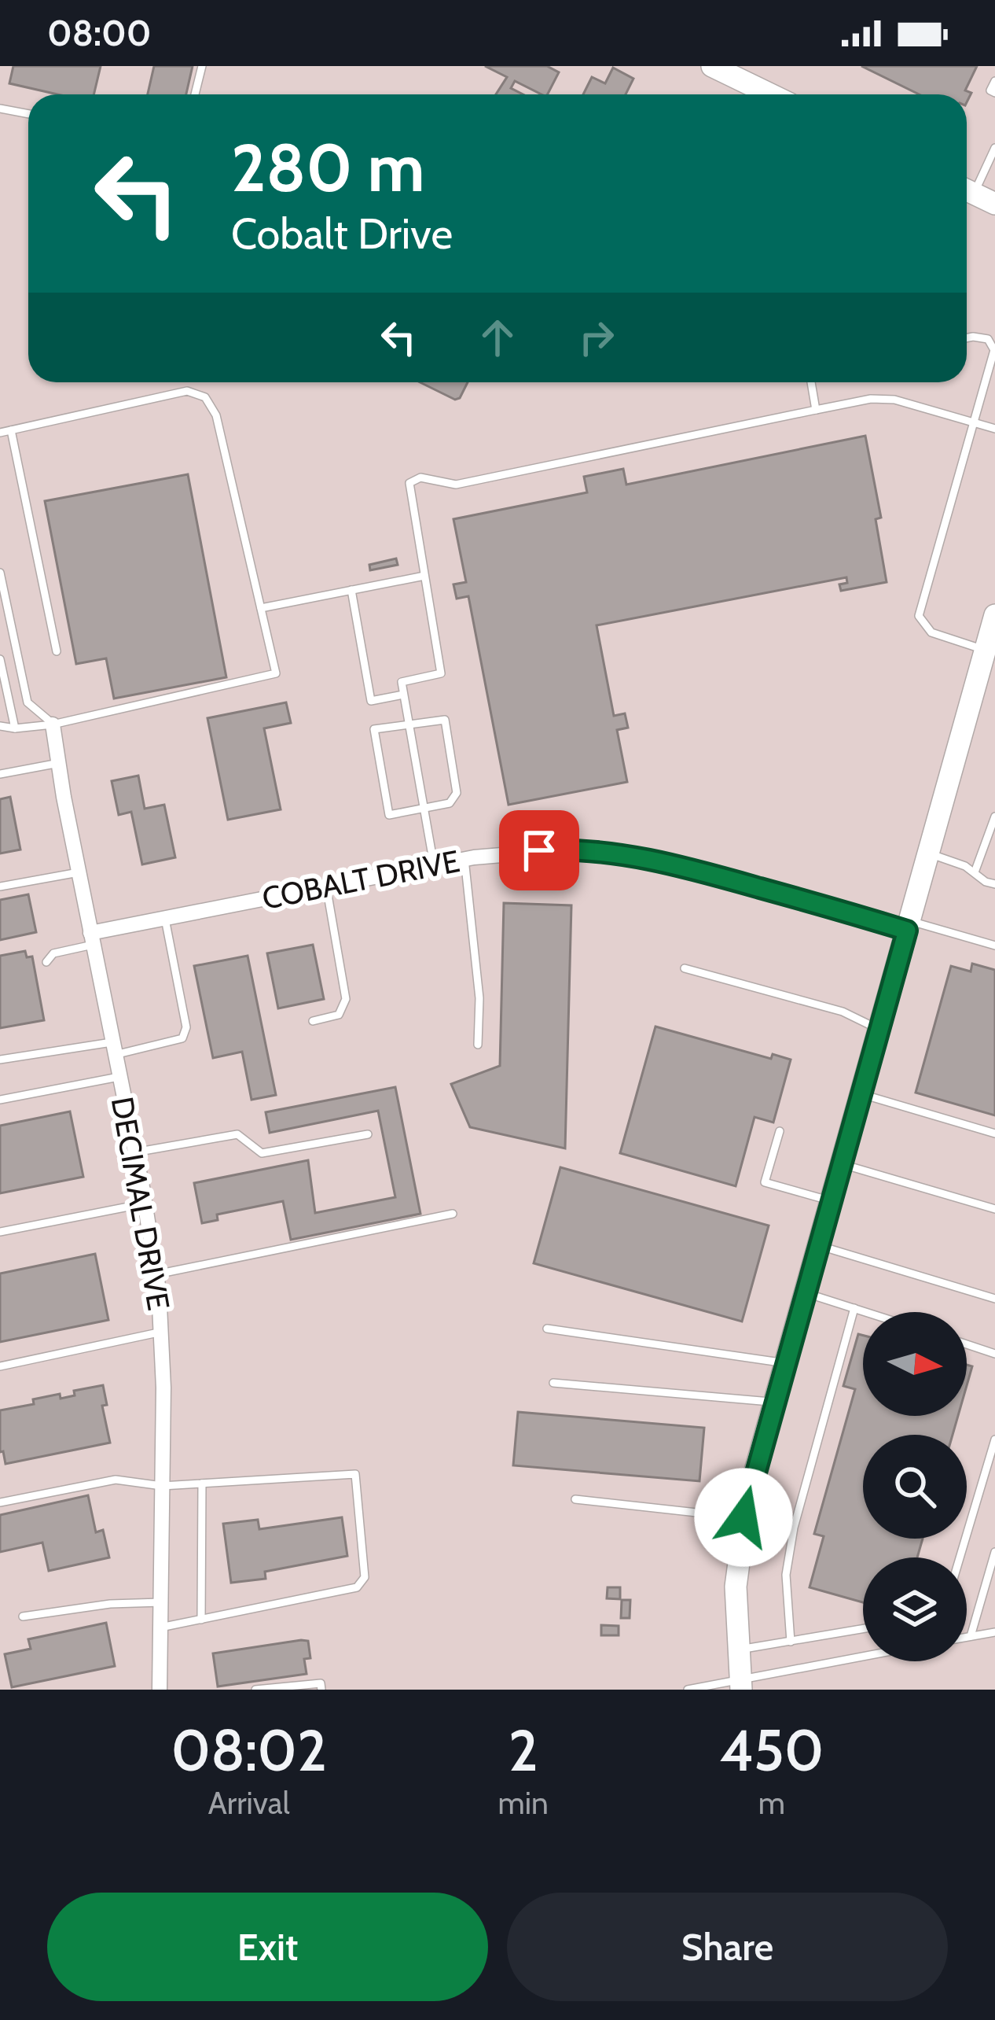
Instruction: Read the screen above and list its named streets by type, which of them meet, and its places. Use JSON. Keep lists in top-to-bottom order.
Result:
{
  "streets": {
    "street": ["COBALT DRIVE", "DECIMAL DRIVE"]
  },
  "crossings": [
    ["COBALT DRIVE", "DECIMAL DRIVE"]
  ],
  "north": "right",
  "page": {
    "status": "08:00",
    "turn": ["280 m", "Cobalt Drive"],
    "eta": [
      "08:02",
      "Arrival",
      "2",
      "min",
      "450",
      "m"
    ],
    "buttons": ["Exit", "Share"]
  }
}
